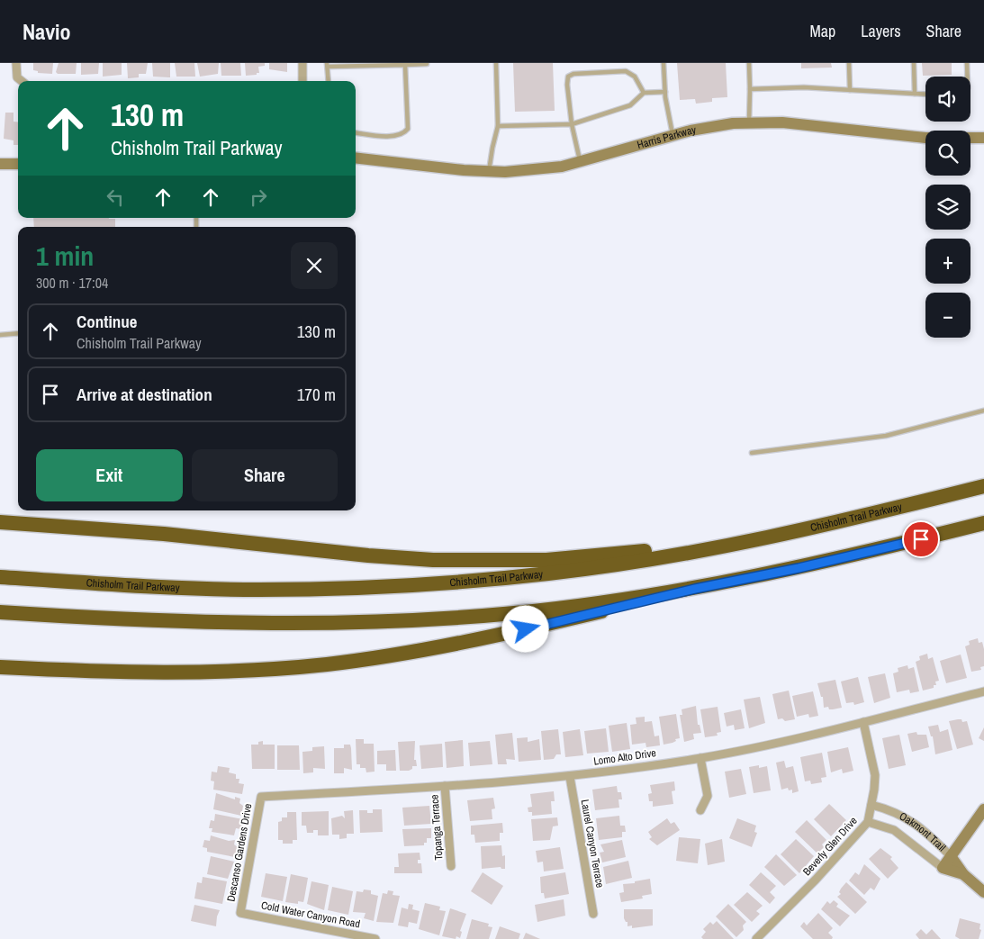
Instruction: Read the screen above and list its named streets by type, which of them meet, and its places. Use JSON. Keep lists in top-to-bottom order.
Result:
{
  "streets": {
    "highway": ["Chisholm Trail Parkway"],
    "street": [
      "Harris Parkway",
      "Lomo Alto Drive",
      "Topanga Terrace",
      "Oakmont Trail",
      "Laurel Canyon Terrace",
      "Beverly Glen Drive",
      "Descanso Gardens Drive",
      "Cold Water Canyon Road"
    ]
  },
  "crossings": [
    ["Lomo Alto Drive", "Topanga Terrace"],
    ["Lomo Alto Drive", "Laurel Canyon Terrace"],
    ["Lomo Alto Drive", "Beverly Glen Drive"],
    ["Lomo Alto Drive", "Descanso Gardens Drive"],
    ["Oakmont Trail", "Beverly Glen Drive"],
    ["Descanso Gardens Drive", "Cold Water Canyon Road"]
  ],
  "page": {
    "header": "Navio",
    "nav": ["Map", "Layers", "Share"],
    "map_buttons": ["+", "−"],
    "turn": ["130 m", "Chisholm Trail Parkway"],
    "heading": ["1 min", "300 m · 17:04"],
    "list": [
      {
        "name": "Continue",
        "note": "Chisholm Trail Parkway",
        "value": "130 m"
      },
      {
        "name": "Arrive at destination",
        "value": "170 m"
      }
    ],
    "buttons": ["Exit", "Share"]
  }
}
